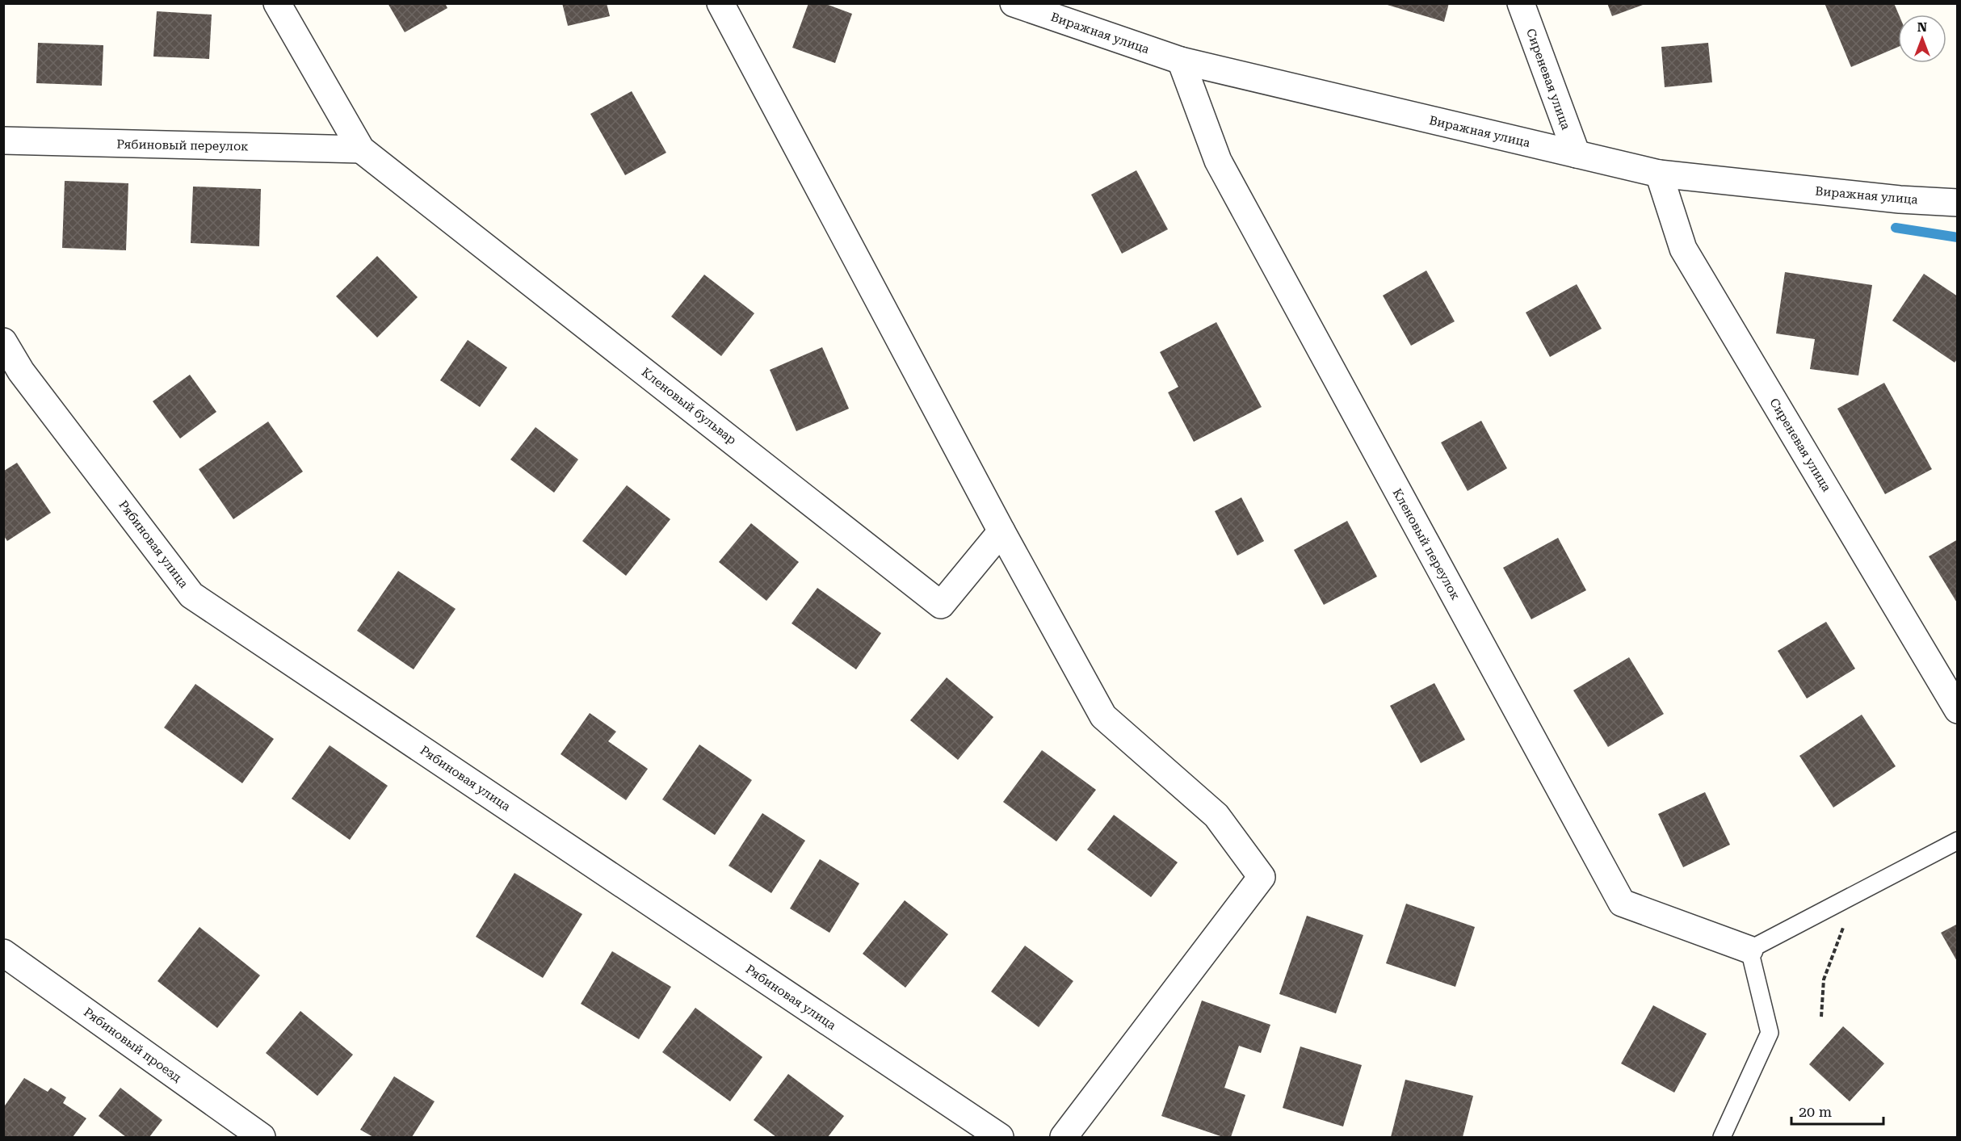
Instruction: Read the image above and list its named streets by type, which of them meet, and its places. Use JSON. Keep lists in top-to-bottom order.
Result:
{
  "streets": {
    "street": [
      "Виражная улица",
      "Сиреневая улица",
      "Рябиновый переулок",
      "Кленовый бульвар",
      "Рябиновая улица",
      "Кленовый переулок",
      "Рябиновый проезд"
    ]
  },
  "crossings": [
    ["Виражная улица", "Сиреневая улица"],
    ["Виражная улица", "Кленовый переулок"],
    ["Рябиновый переулок", "Кленовый бульвар"]
  ],
  "scale_bar": "20 m",
  "north": "top"
}
